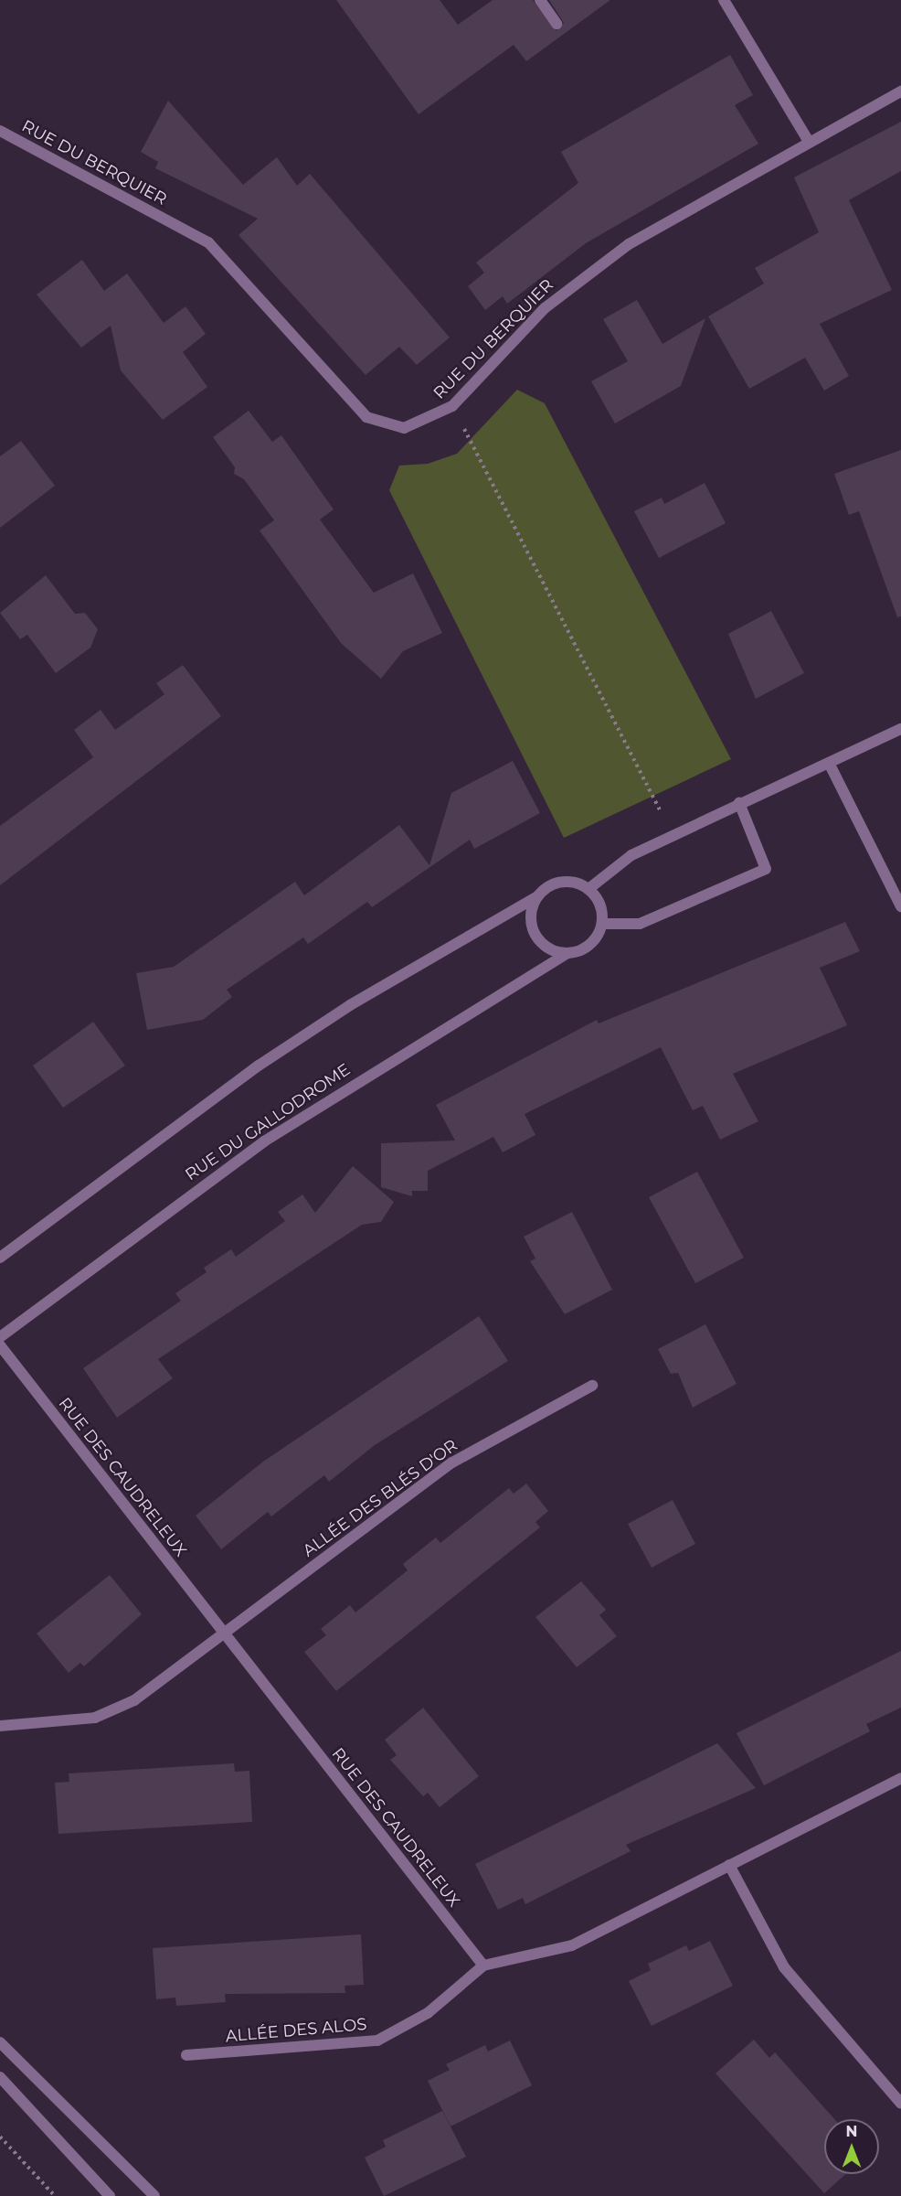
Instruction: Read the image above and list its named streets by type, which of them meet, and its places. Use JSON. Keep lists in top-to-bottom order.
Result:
{
  "streets": {
    "street": [
      "RUE DU BERQUIER",
      "RUE DU GALLODROME",
      "RUE DES CAUDRELEUX",
      "ALLÉE DES BLÉS D'OR",
      "ALLÉE DES ALOS"
    ]
  },
  "crossings": [
    ["RUE DES CAUDRELEUX", "ALLÉE DES BLÉS D'OR"],
    ["RUE DES CAUDRELEUX", "ALLÉE DES ALOS"]
  ],
  "north": "top"
}
